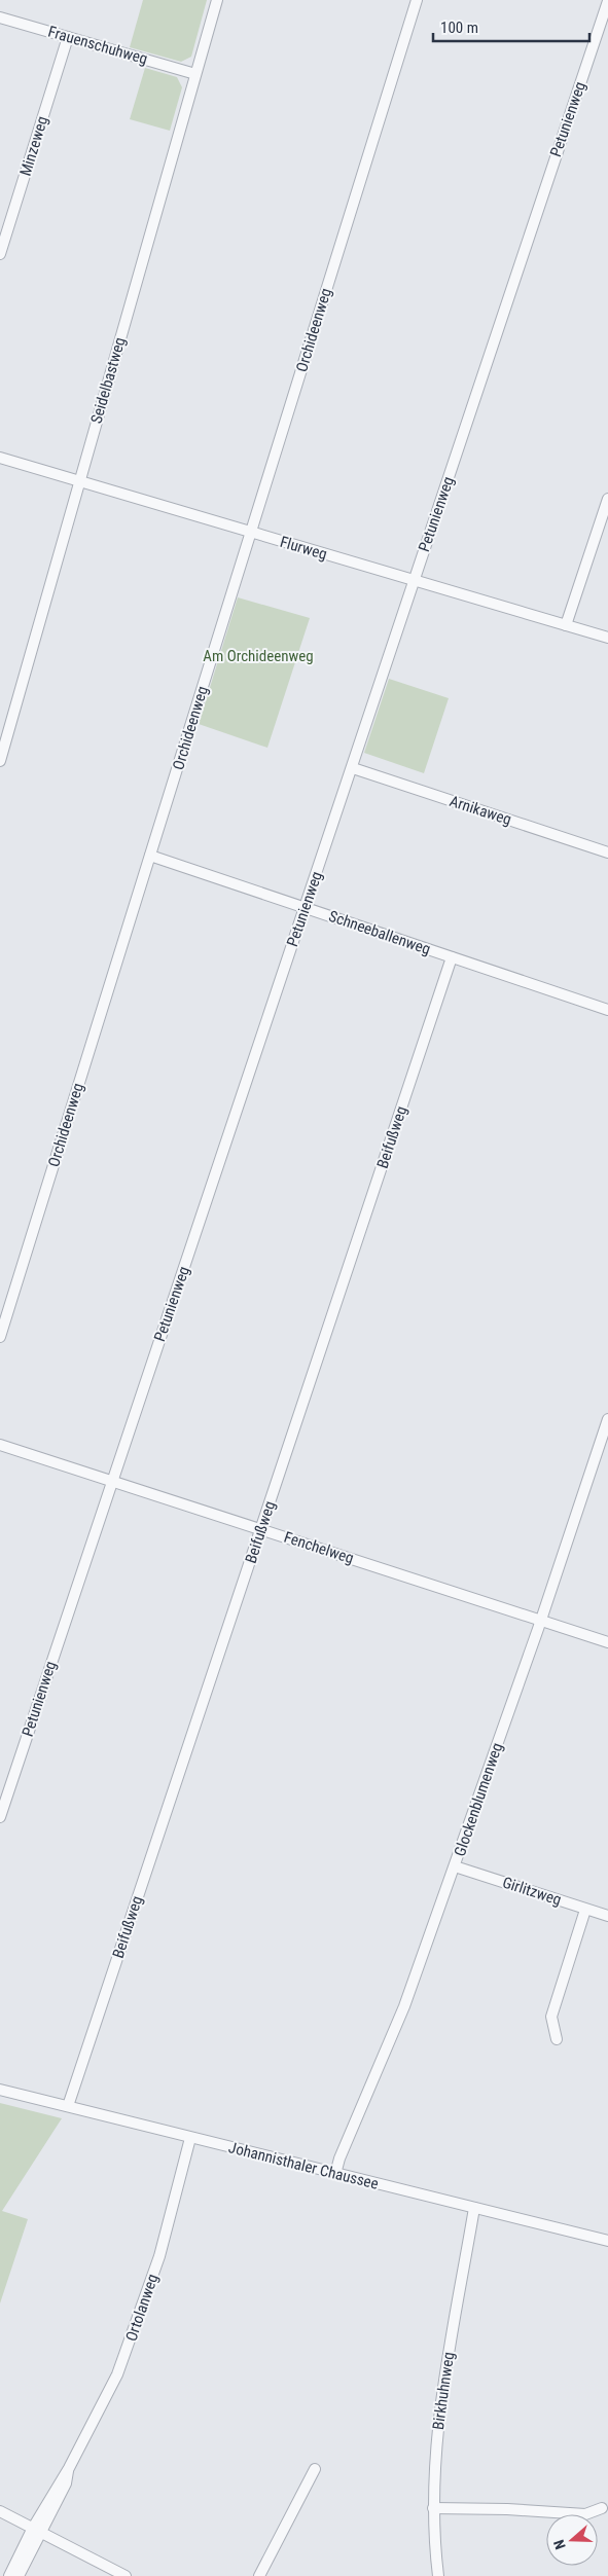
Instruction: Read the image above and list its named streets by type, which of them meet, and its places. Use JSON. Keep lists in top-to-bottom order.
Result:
{
  "streets": {
    "street": [
      "Frauenschuhweg",
      "Petunienweg",
      "Minzeweg",
      "Orchideenweg",
      "Seidelbastweg",
      "Flurweg",
      "Arnikaweg",
      "Schneeballenweg",
      "Beifußweg",
      "Fenchelweg",
      "Glockenblumenweg",
      "Girlitzweg",
      "Johannisthaler Chaussee",
      "Ortolanweg",
      "Birkhuhnweg"
    ]
  },
  "crossings": [
    ["Frauenschuhweg", "Minzeweg"],
    ["Frauenschuhweg", "Seidelbastweg"],
    ["Petunienweg", "Flurweg"],
    ["Petunienweg", "Arnikaweg"],
    ["Petunienweg", "Schneeballenweg"],
    ["Petunienweg", "Fenchelweg"],
    ["Orchideenweg", "Flurweg"],
    ["Orchideenweg", "Schneeballenweg"],
    ["Seidelbastweg", "Flurweg"],
    ["Schneeballenweg", "Beifußweg"],
    ["Beifußweg", "Fenchelweg"],
    ["Beifußweg", "Johannisthaler Chaussee"],
    ["Fenchelweg", "Glockenblumenweg"],
    ["Glockenblumenweg", "Girlitzweg"],
    ["Glockenblumenweg", "Johannisthaler Chaussee"],
    ["Johannisthaler Chaussee", "Ortolanweg"],
    ["Johannisthaler Chaussee", "Birkhuhnweg"]
  ],
  "parks": ["Am Orchideenweg"],
  "scale_bar": "100 m",
  "north": "left"
}
